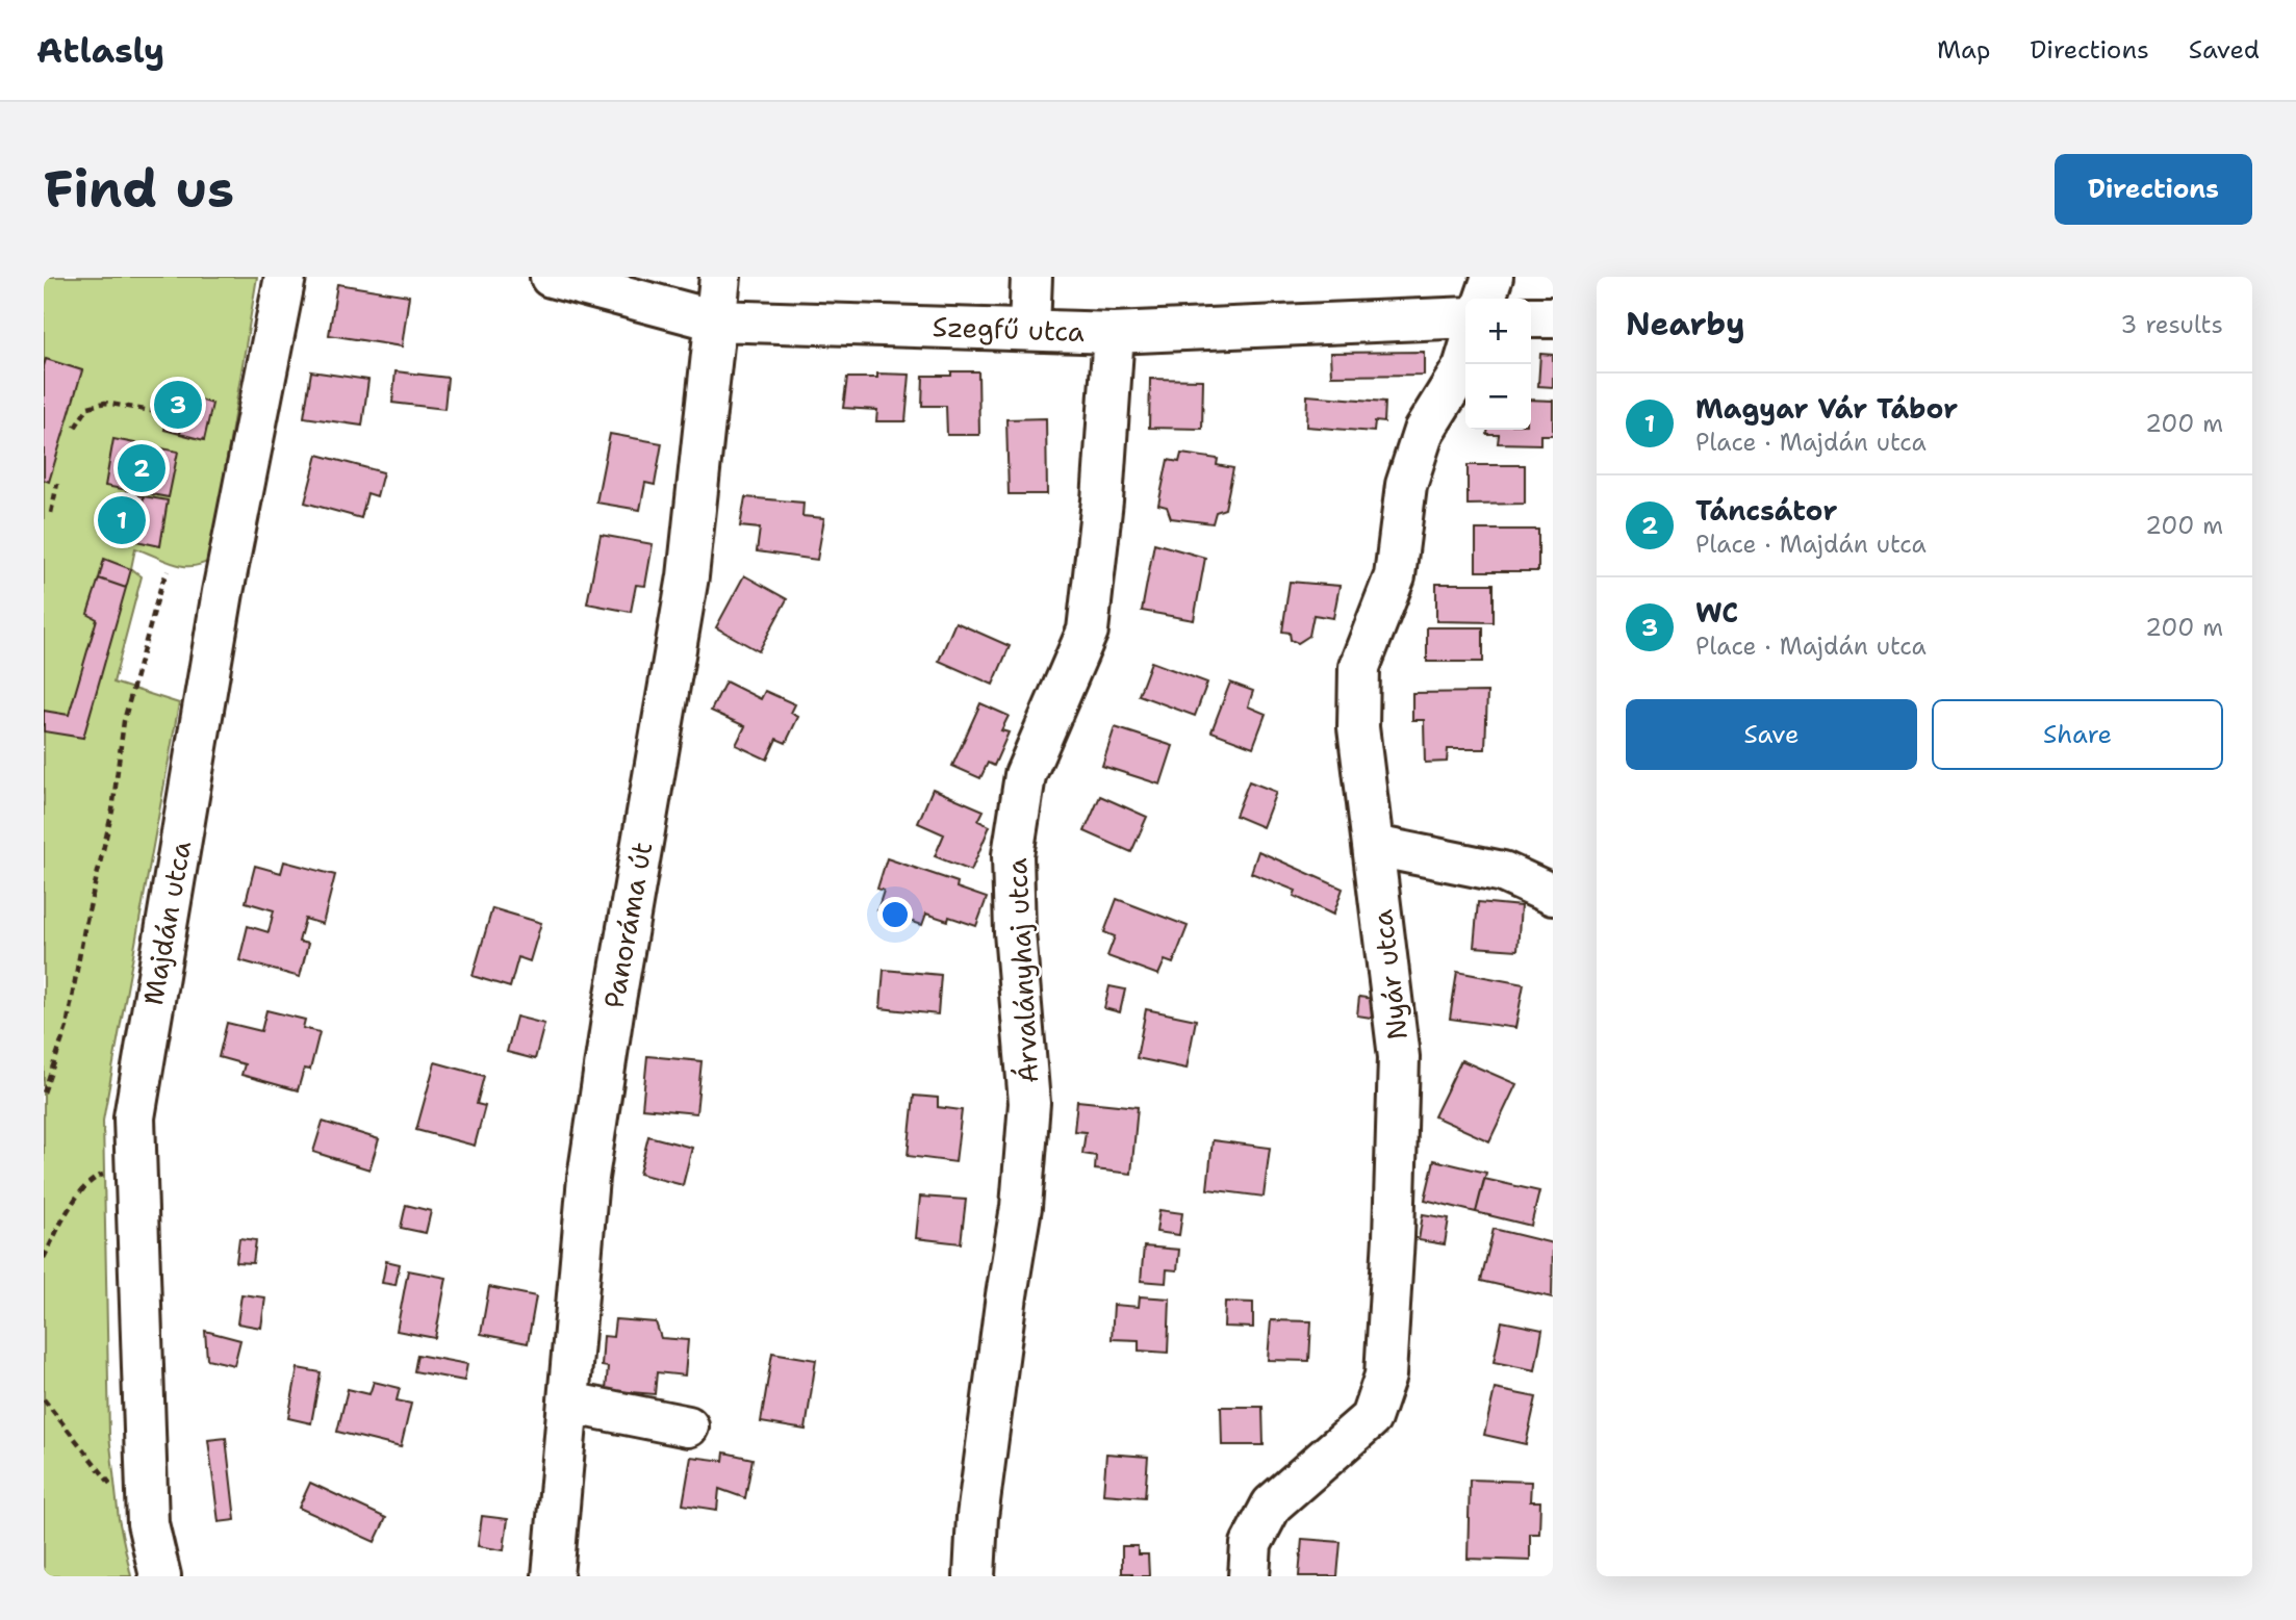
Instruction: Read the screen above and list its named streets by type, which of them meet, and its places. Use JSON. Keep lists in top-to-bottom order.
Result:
{
  "streets": {
    "street": [
      "Szegfű utca",
      "Majdán utca",
      "Panoráma út",
      "Árvalányhaj utca",
      "Nyár utca"
    ]
  },
  "crossings": [
    ["Szegfű utca", "Panoráma út"],
    ["Szegfű utca", "Árvalányhaj utca"]
  ],
  "page": {
    "header": "Atlasly",
    "nav": ["Map", "Directions", "Saved"],
    "buttons": [
      "Directions",
      ["Save", "Share"]
    ],
    "title": "Find us",
    "heading": ["Nearby", "3 results"],
    "map_buttons": ["+", "−"],
    "list": [
      {
        "mark": "1",
        "name": "Magyar Vár Tábor",
        "note": "Place · Majdán utca",
        "value": "200 m"
      },
      {
        "mark": "2",
        "name": "Táncsátor",
        "note": "Place · Majdán utca",
        "value": "200 m"
      },
      {
        "mark": "3",
        "name": "WC",
        "note": "Place · Majdán utca",
        "value": "200 m"
      }
    ],
    "pins": ["3", "2", "1"]
  }
}
